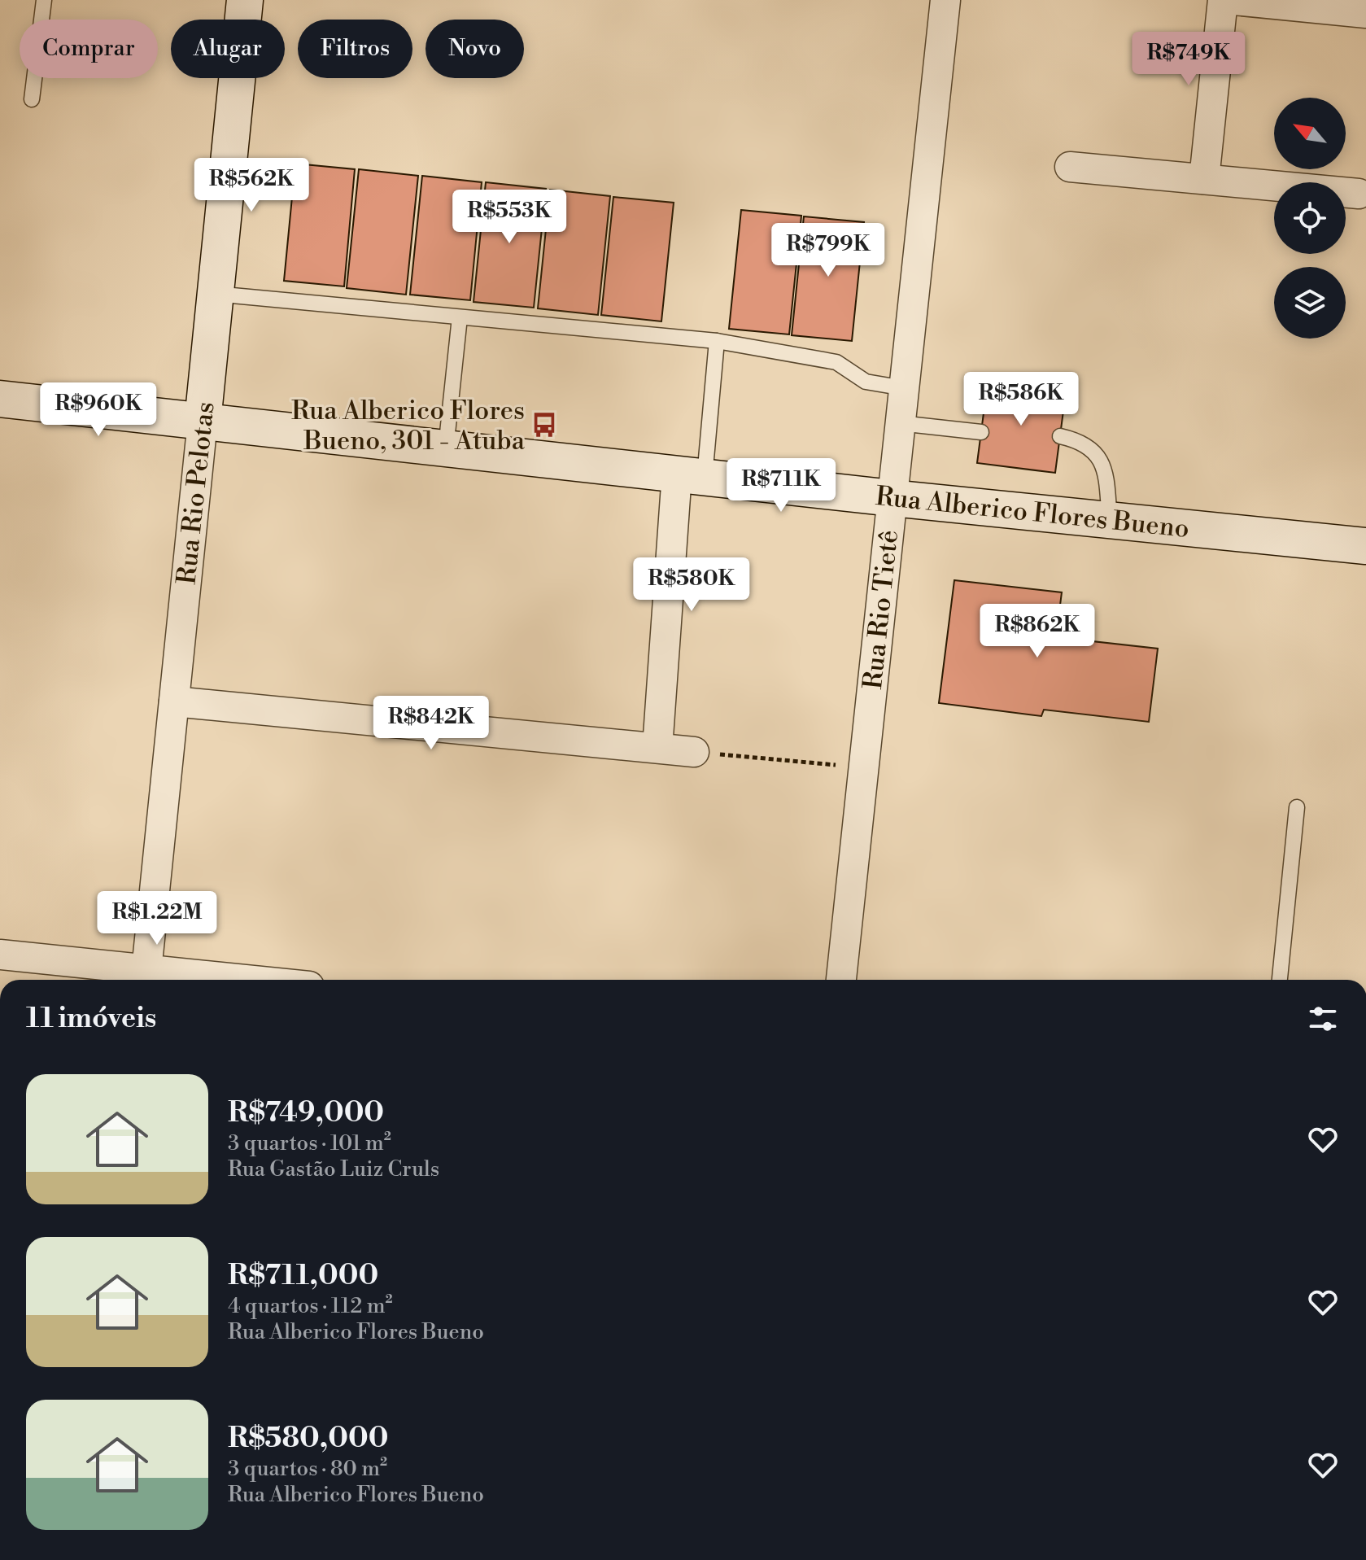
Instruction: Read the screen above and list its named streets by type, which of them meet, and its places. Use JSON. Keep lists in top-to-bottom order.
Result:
{
  "streets": {
    "main road": ["Rua Rio Pelotas", "Rua Alberico Flores Bueno"],
    "street": ["Rua Rio Tietê"]
  },
  "crossings": [
    ["Rua Rio Pelotas", "Rua Alberico Flores Bueno"],
    ["Rua Alberico Flores Bueno", "Rua Rio Tietê"]
  ],
  "places": {
    "bus stop": ["Rua Alberico Flores Bueno, 301 - Atuba"]
  },
  "north": "top left",
  "page": {
    "chip": [
      "Comprar",
      "Alugar",
      "Filtros",
      "Novo"
    ],
    "price": [
      "R$749K",
      "R$562K",
      "R$553K",
      "R$799K",
      "R$586K",
      "R$960K",
      "R$711K",
      "R$580K",
      "R$862K",
      "R$842K",
      "R$1.22M"
    ],
    "heading": "11 imóveis",
    "list": [
      {
        "name": "R$749,000",
        "note": "3 quartos · 101 m² · Rua Gastão Luiz Cruls"
      },
      {
        "name": "R$711,000",
        "note": "4 quartos · 112 m² · Rua Alberico Flores Bueno"
      },
      {
        "name": "R$580,000",
        "note": "3 quartos · 80 m² · Rua Alberico Flores Bueno"
      }
    ]
  }
}
